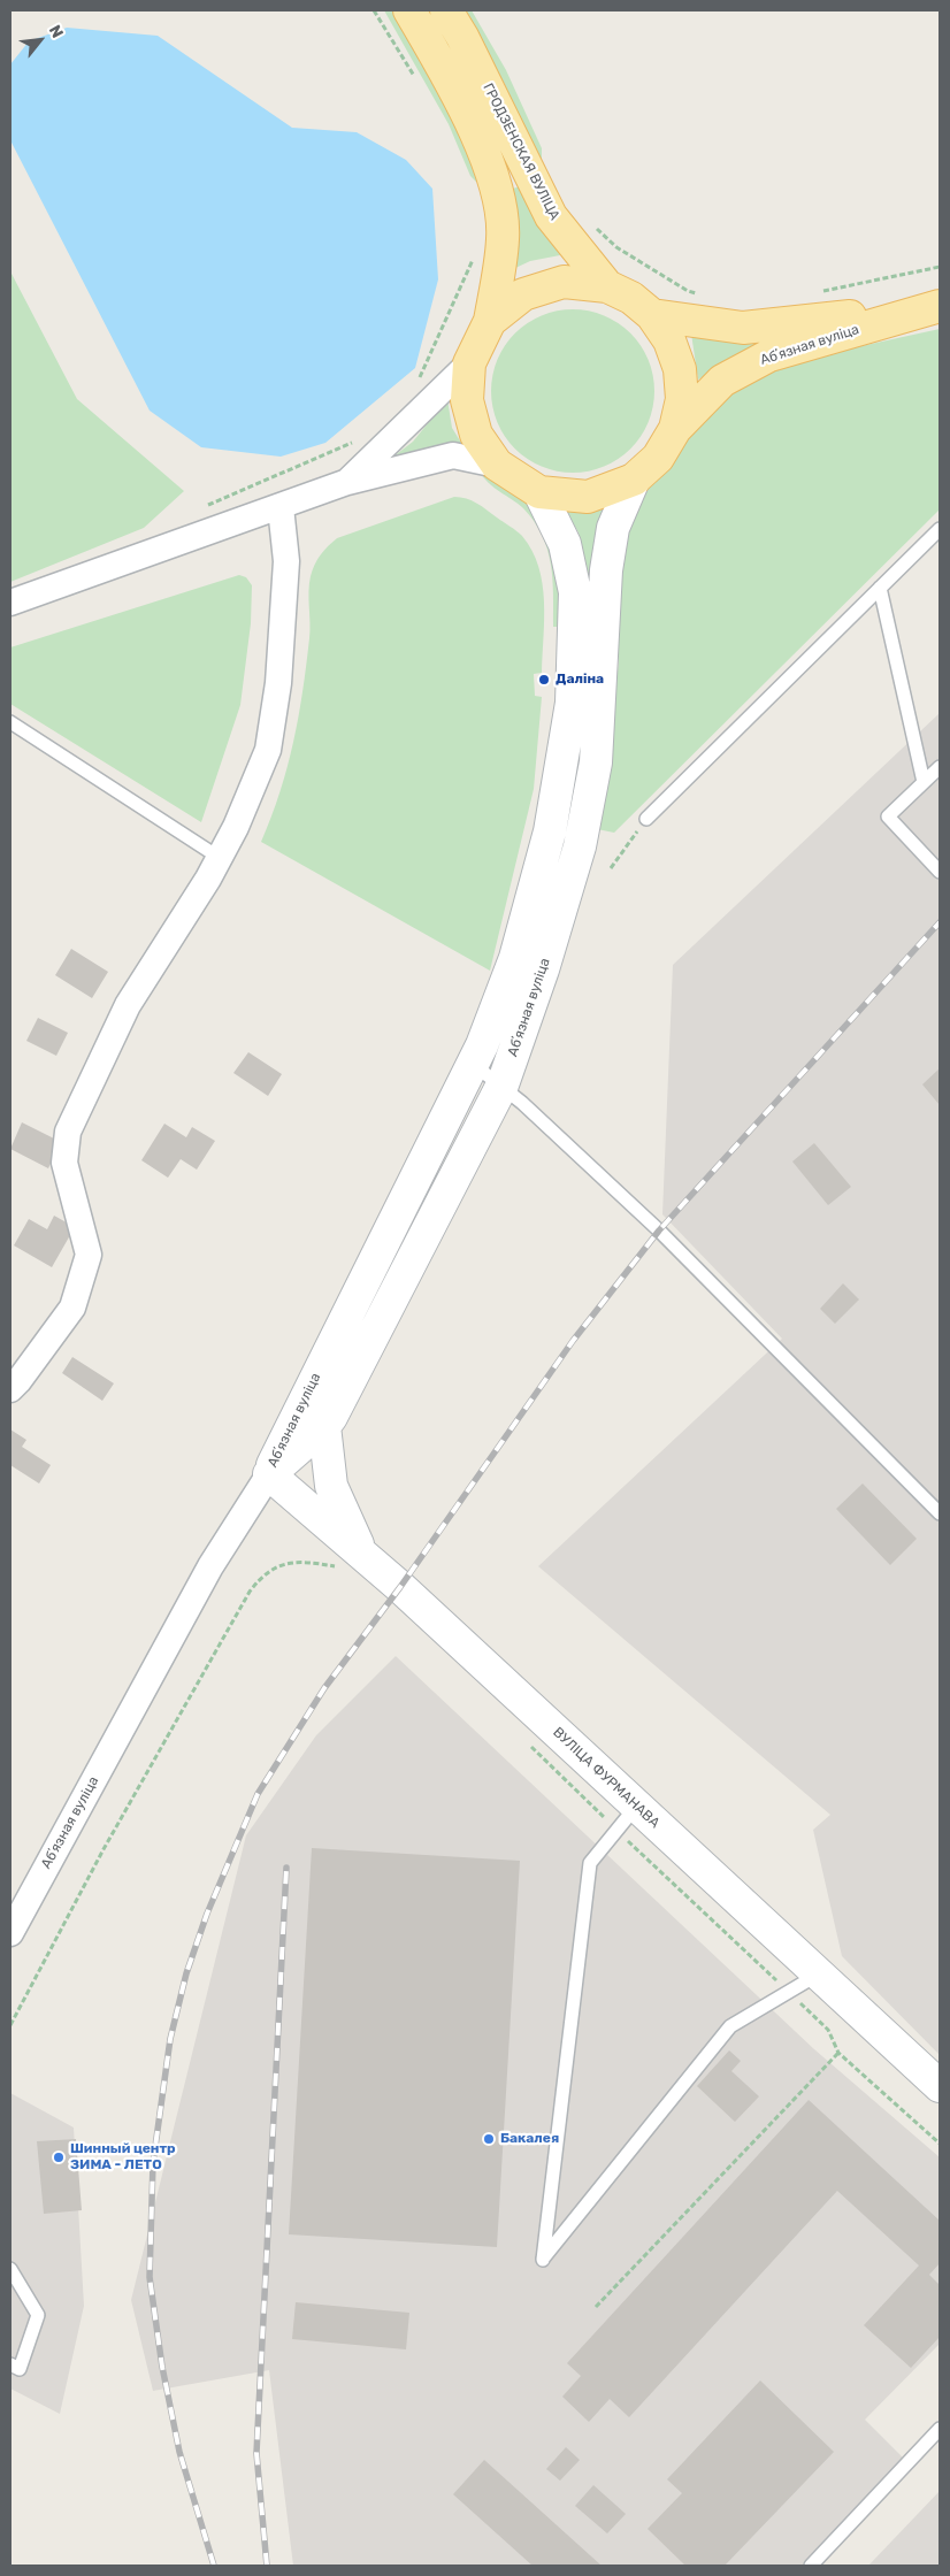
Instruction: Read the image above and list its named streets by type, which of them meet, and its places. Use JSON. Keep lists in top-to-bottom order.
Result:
{
  "streets": {
    "main road": ["ГРОДЗЕНСКАЯ ВУЛІЦА", "Абʼязная вуліца"],
    "street": ["ВУЛІЦА ФУРМАНАВА"]
  },
  "crossings": [
    ["ГРОДЗЕНСКАЯ ВУЛІЦА", "Абʼязная вуліца"],
    ["Абʼязная вуліца", "ВУЛІЦА ФУРМАНАВА"]
  ],
  "places": ["Даліна", "Бакалея", "Шинный центр ЗИМА - ЛЕТО"],
  "north": "top right"
}
